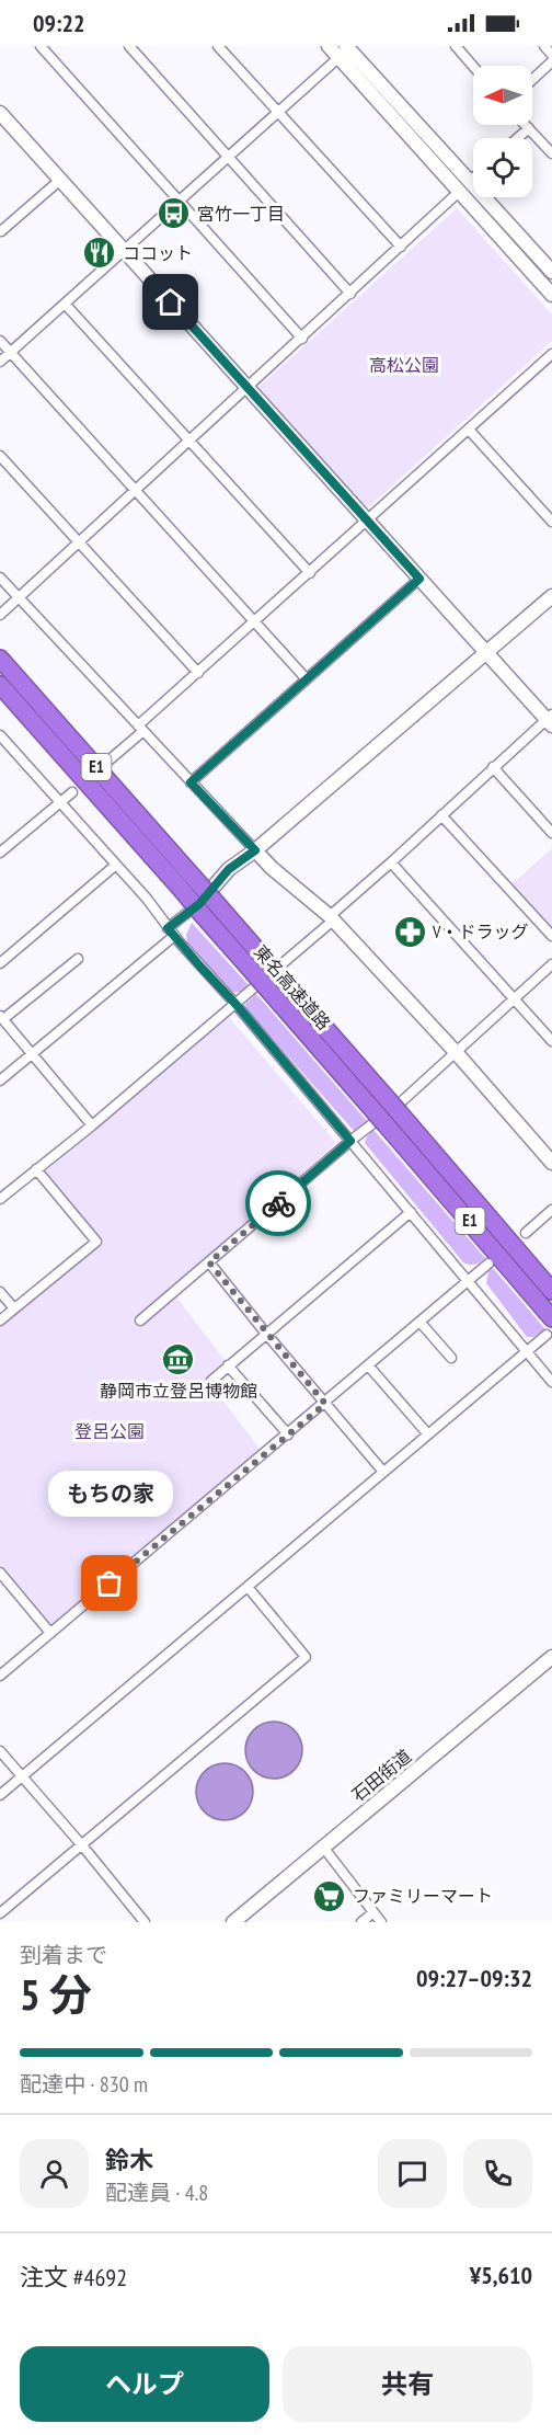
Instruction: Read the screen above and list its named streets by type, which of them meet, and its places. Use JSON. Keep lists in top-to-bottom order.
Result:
{
  "streets": {
    "highway": ["E1", "東名高速道路"],
    "street": ["石田街道"]
  },
  "parks": ["高松公園", "登呂公園"],
  "places": {
    "bus stop": ["宮竹一丁目"],
    "restaurant": ["ココット"],
    "pharmacy": ["V・ドラッグ"],
    "museum": ["静岡市立登呂博物館"],
    "other": ["もちの家"],
    "supermarket": ["ファミリーマート"]
  },
  "north": "left",
  "page": {
    "status": "09:22",
    "bubble": "もちの家",
    "heading": ["5 分", "到着まで", "09:27–09:32"],
    "panel": [
      "鈴木",
      "配達員 · 4.8",
      "注文 #4692",
      "¥5,610"
    ],
    "bar": "配達中 · 830 m",
    "buttons": ["ヘルプ", "共有"]
  }
}
